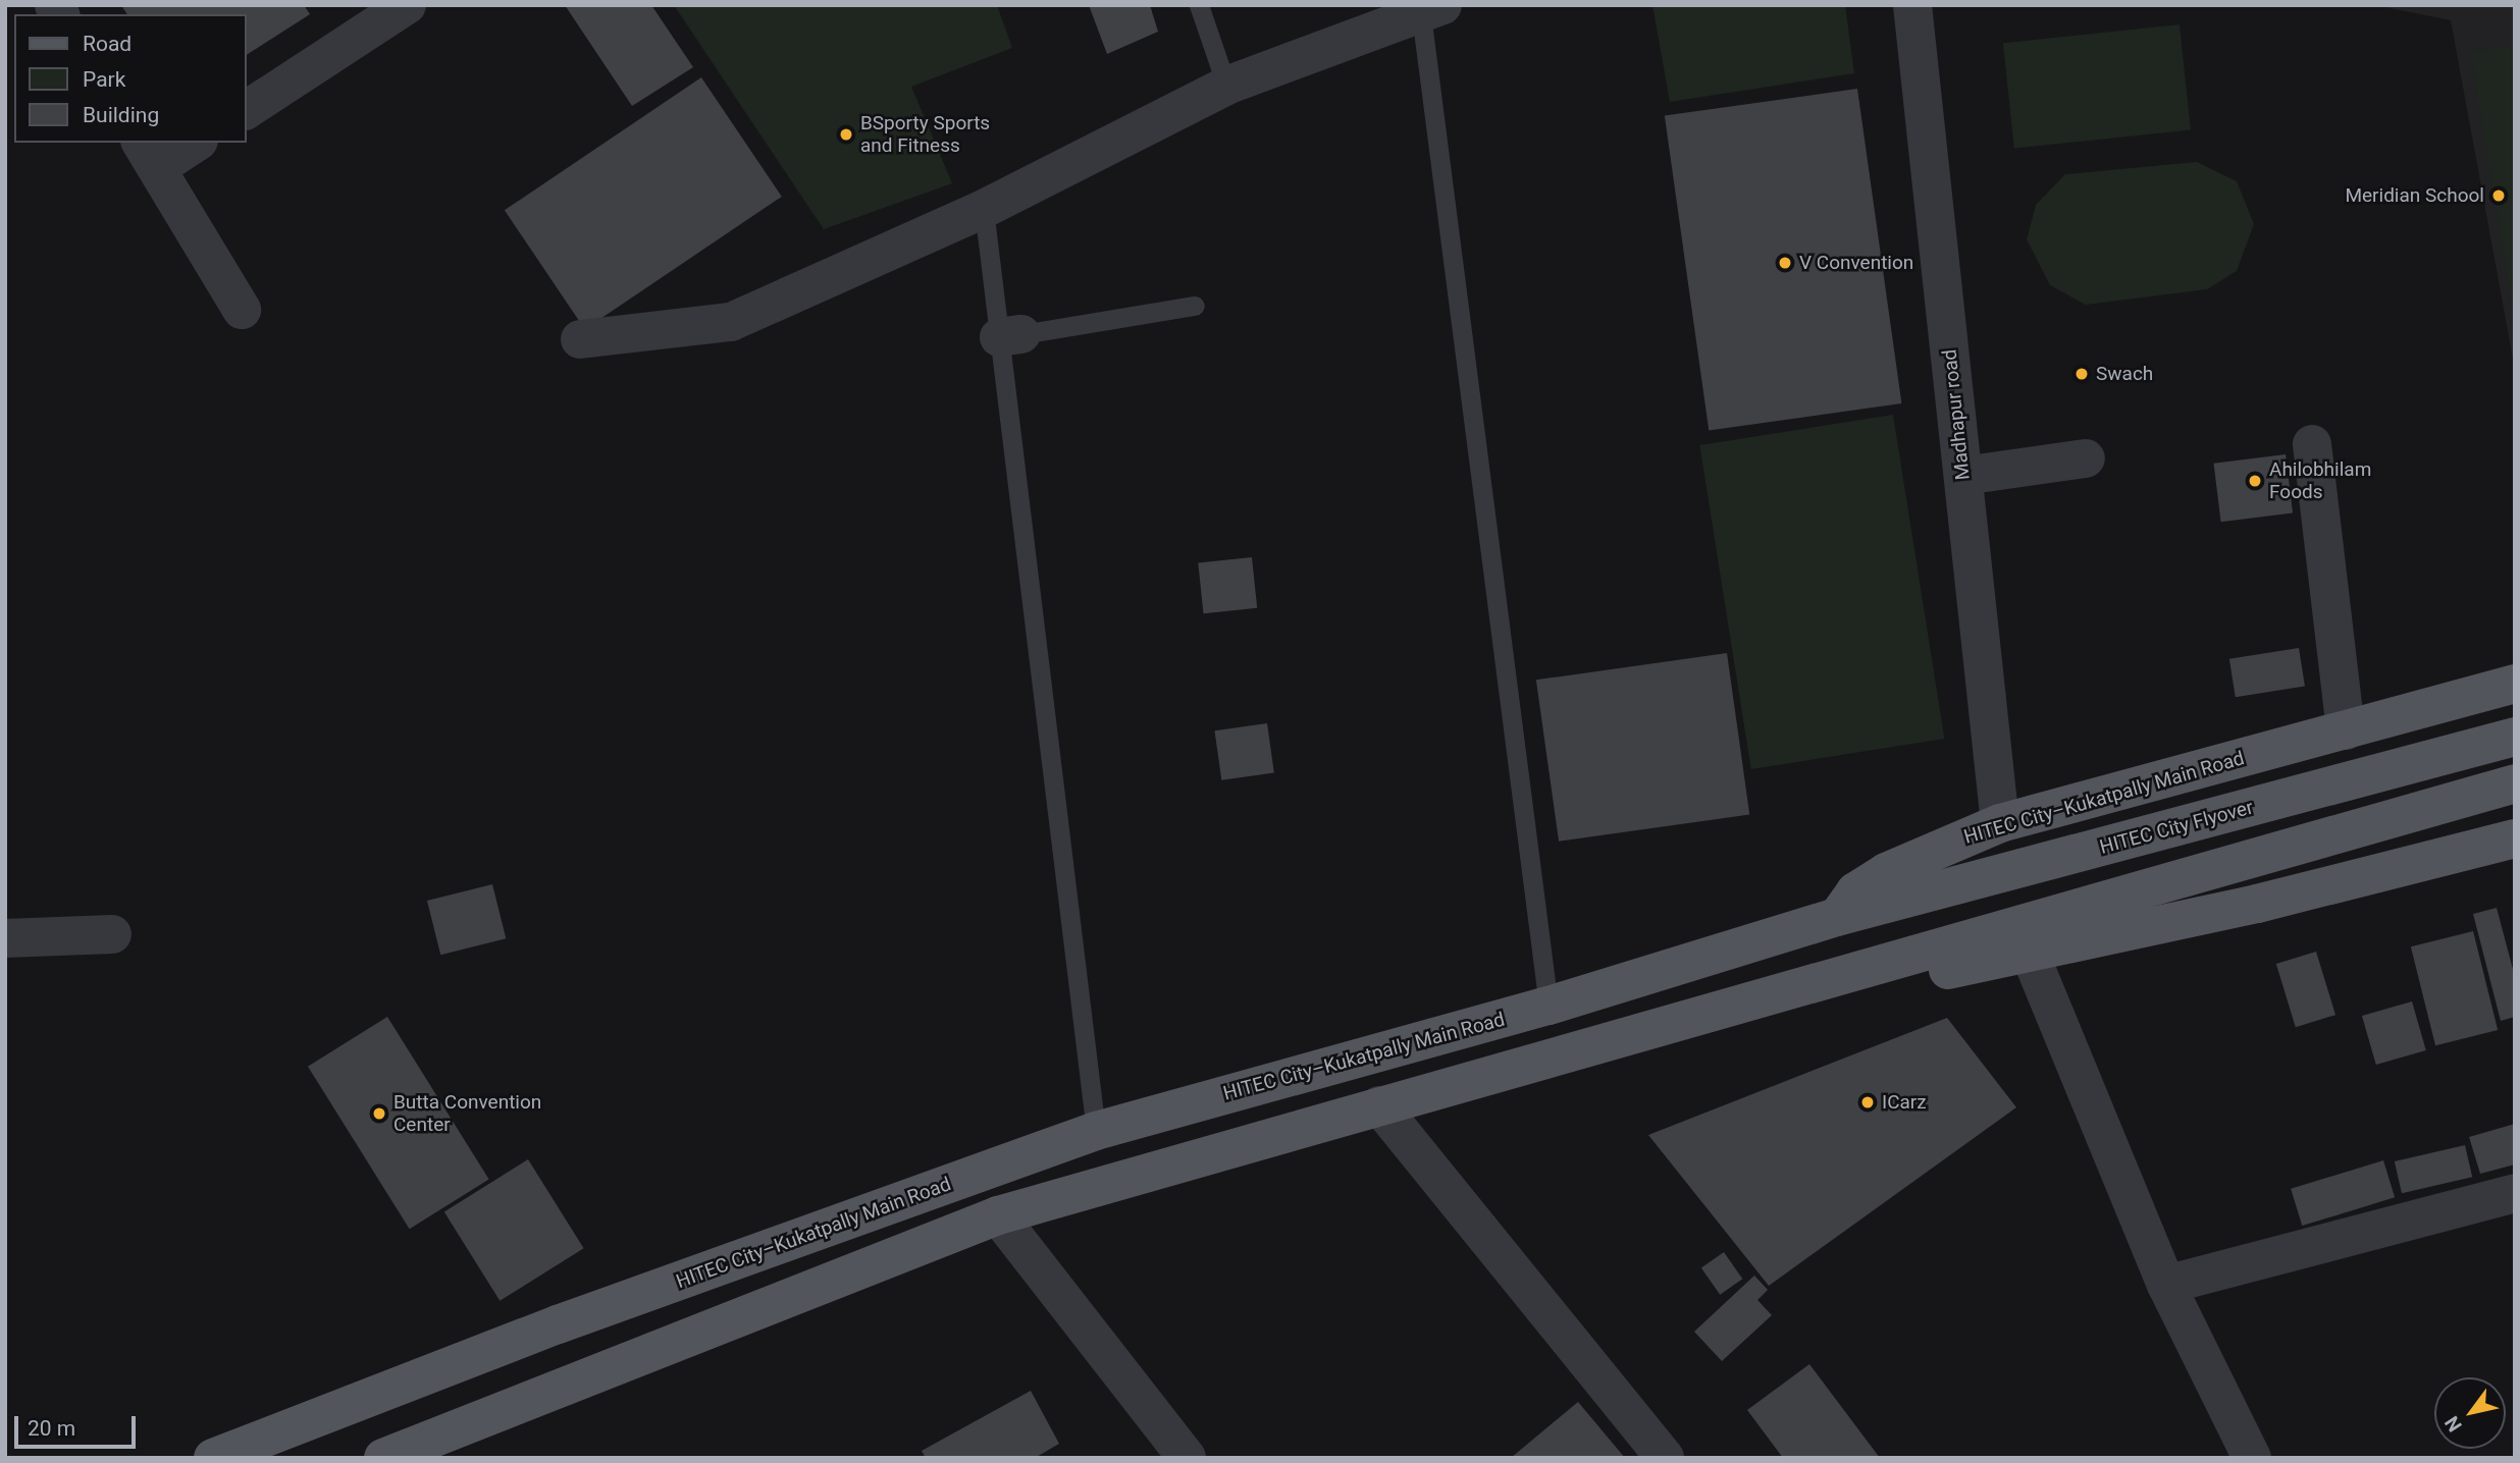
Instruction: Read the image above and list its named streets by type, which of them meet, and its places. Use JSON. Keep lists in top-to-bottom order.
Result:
{
  "streets": {
    "main road": ["HITEC City–Kukatpally Main Road", "HITEC City Flyover"],
    "street": ["Madhapur road"]
  },
  "crossings": [
    ["Madhapur road", "HITEC City–Kukatpally Main Road"],
    ["HITEC City–Kukatpally Main Road", "HITEC City Flyover"]
  ],
  "places": [
    "BSporty Sports and Fitness",
    "Meridian School",
    "V Convention",
    "Swach",
    "Ahilobhilam Foods",
    "ICarz",
    "Butta Convention Center"
  ],
  "legend": ["Road", "Park", "Building"],
  "scale_bar": "20 m",
  "north": "bottom left"
}
